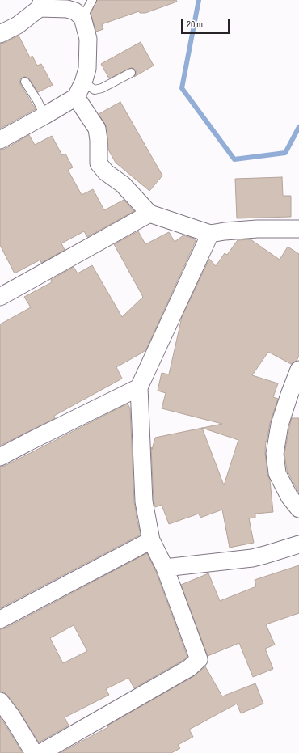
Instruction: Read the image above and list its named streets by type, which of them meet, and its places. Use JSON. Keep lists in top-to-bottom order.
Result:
{
  "scale_bar": "20 m"
}
